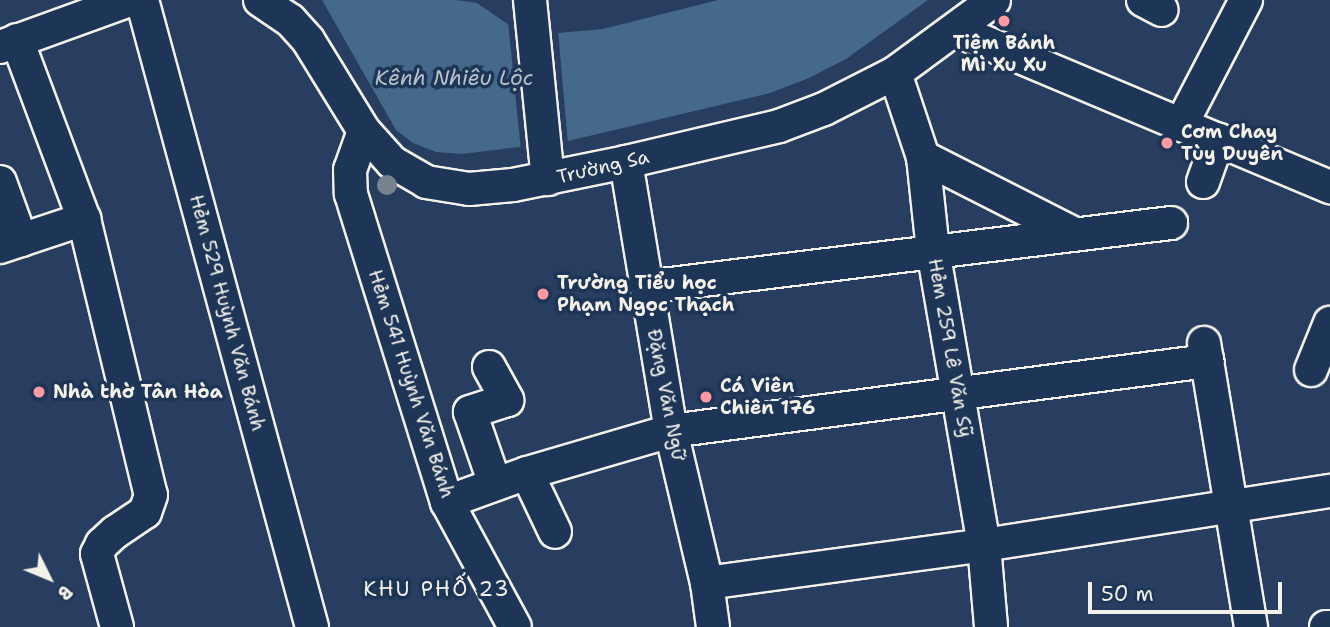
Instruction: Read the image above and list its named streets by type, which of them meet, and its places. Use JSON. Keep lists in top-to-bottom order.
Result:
{
  "streets": {
    "street": [
      "Trường Sa",
      "Hẻm 529 Huỳnh Văn Bánh",
      "Hẻm 259 Lê Văn Sỹ",
      "Hẻm 541 Huỳnh Văn Bánh",
      "Đặng Văn Ngữ"
    ]
  },
  "crossings": [
    ["Trường Sa", "Hẻm 259 Lê Văn Sỹ"],
    ["Trường Sa", "Hẻm 541 Huỳnh Văn Bánh"],
    ["Trường Sa", "Đặng Văn Ngữ"]
  ],
  "districts": ["KHU PHỐ 23"],
  "water": ["Kênh Nhiêu Lộc"],
  "places": [
    "Tiệm Bánh Mì Xu Xu",
    "Cơm Chay Tùy Duyên",
    "Trường Tiểu học Phạm Ngọc Thạch",
    "Nhà thờ Tân Hòa",
    "Cá Viên Chiên 176"
  ],
  "scale_bar": "50 m",
  "north": "bottom right"
}
